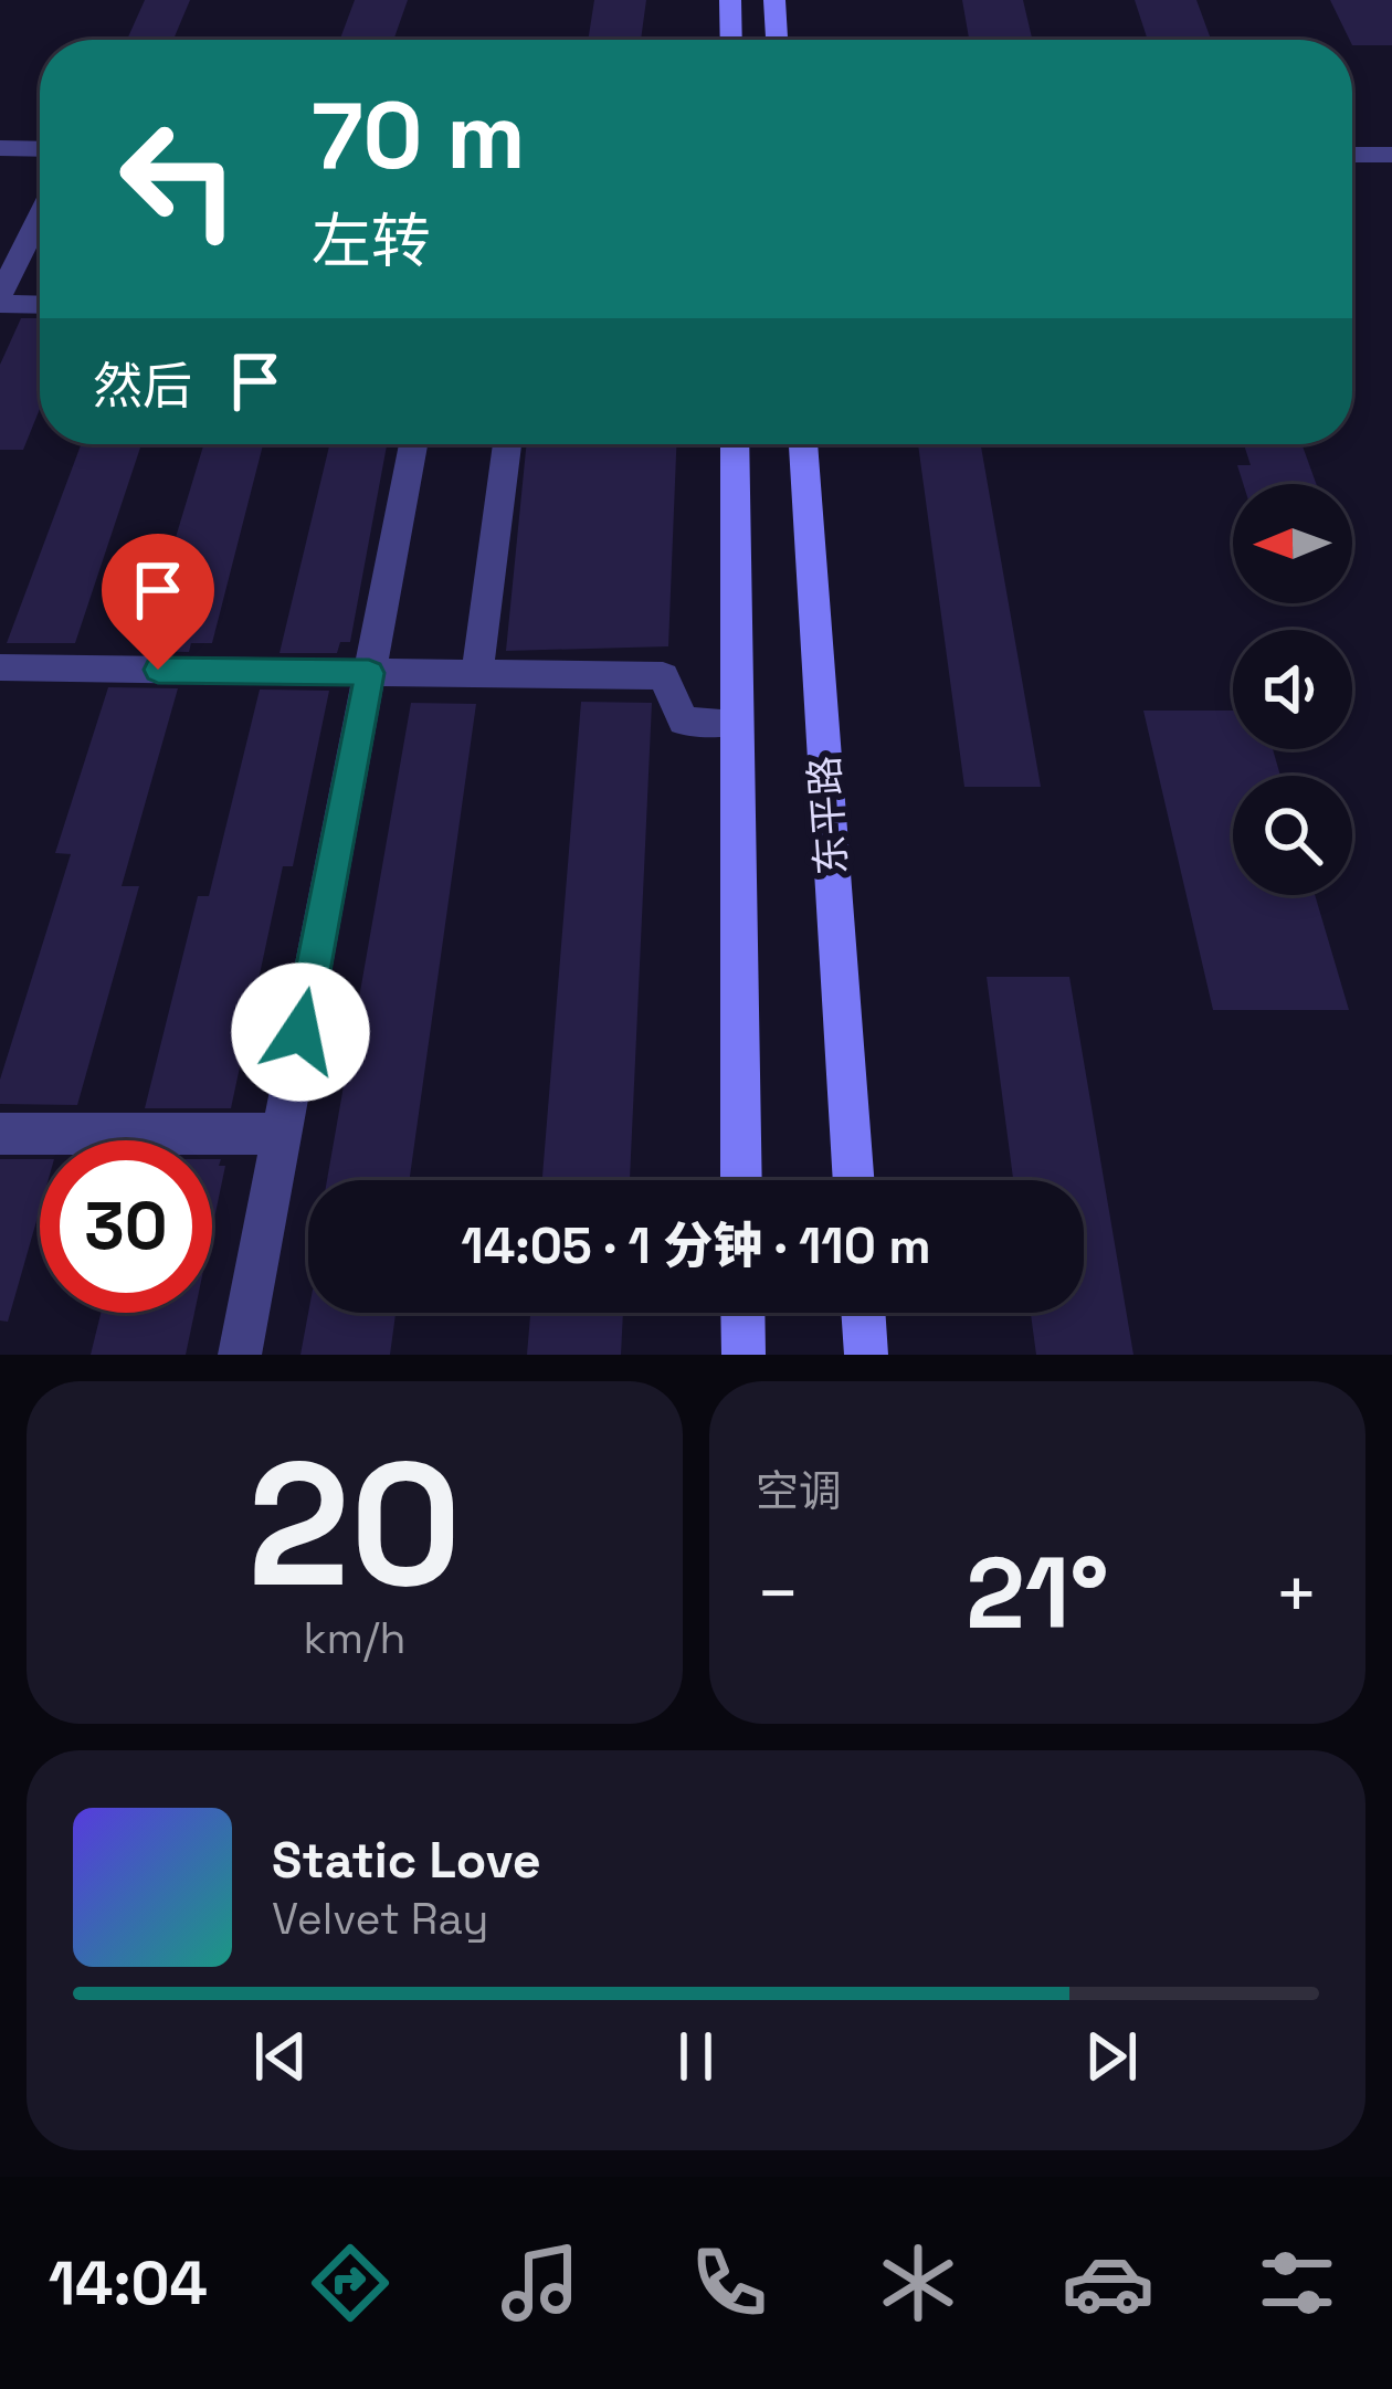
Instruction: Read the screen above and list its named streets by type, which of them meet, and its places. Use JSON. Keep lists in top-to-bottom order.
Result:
{
  "streets": {
    "main road": ["东平路"]
  },
  "north": "left",
  "page": {
    "turn": ["70 m", "左转"],
    "then": "然后",
    "limit": "30",
    "trip": "14:05 · 1 分钟 · 110 m",
    "tile": [
      ["20", "km/h"],
      "空调"
    ],
    "heat": ["−", "21°", "+"],
    "song": ["Static Love", "Velvet Ray"],
    "tabs": "14:04"
  }
}
